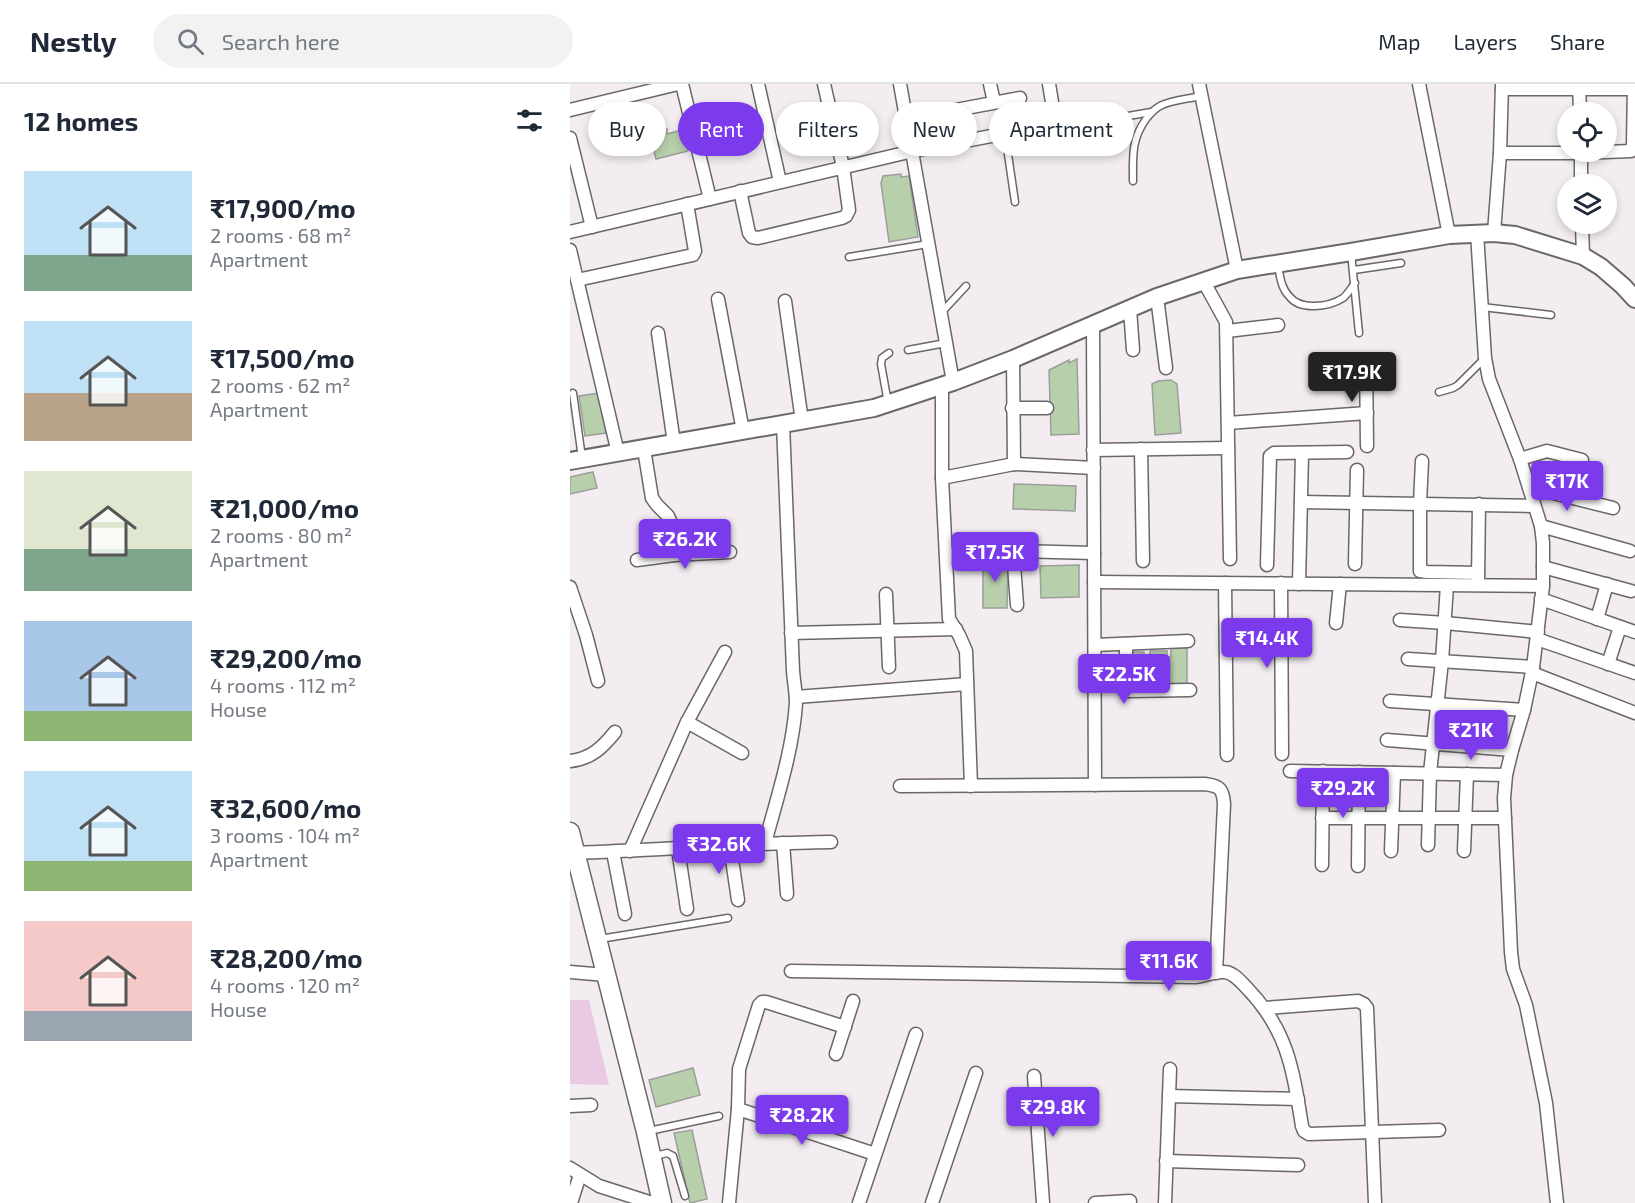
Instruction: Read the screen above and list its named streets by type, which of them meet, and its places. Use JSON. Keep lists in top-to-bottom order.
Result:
{
  "page": {
    "header": "Nestly",
    "search": "Search here",
    "nav": ["Map", "Layers", "Share"],
    "heading": "12 homes",
    "chip": [
      "Buy",
      "Rent",
      "Filters",
      "New",
      "Apartment"
    ],
    "list": [
      {
        "name": "₹17,900/mo",
        "note": "2 rooms · 68 m² · Apartment"
      },
      {
        "name": "₹17,500/mo",
        "note": "2 rooms · 62 m² · Apartment"
      },
      {
        "name": "₹21,000/mo",
        "note": "2 rooms · 80 m² · Apartment"
      },
      {
        "name": "₹29,200/mo",
        "note": "4 rooms · 112 m² · House"
      },
      {
        "name": "₹32,600/mo",
        "note": "3 rooms · 104 m² · Apartment"
      },
      {
        "name": "₹28,200/mo",
        "note": "4 rooms · 120 m² · House"
      }
    ],
    "price": [
      "₹17.9K",
      "₹17K",
      "₹26.2K",
      "₹17.5K",
      "₹14.4K",
      "₹22.5K",
      "₹21K",
      "₹29.2K",
      "₹32.6K",
      "₹11.6K",
      "₹29.8K",
      "₹28.2K"
    ]
  }
}
